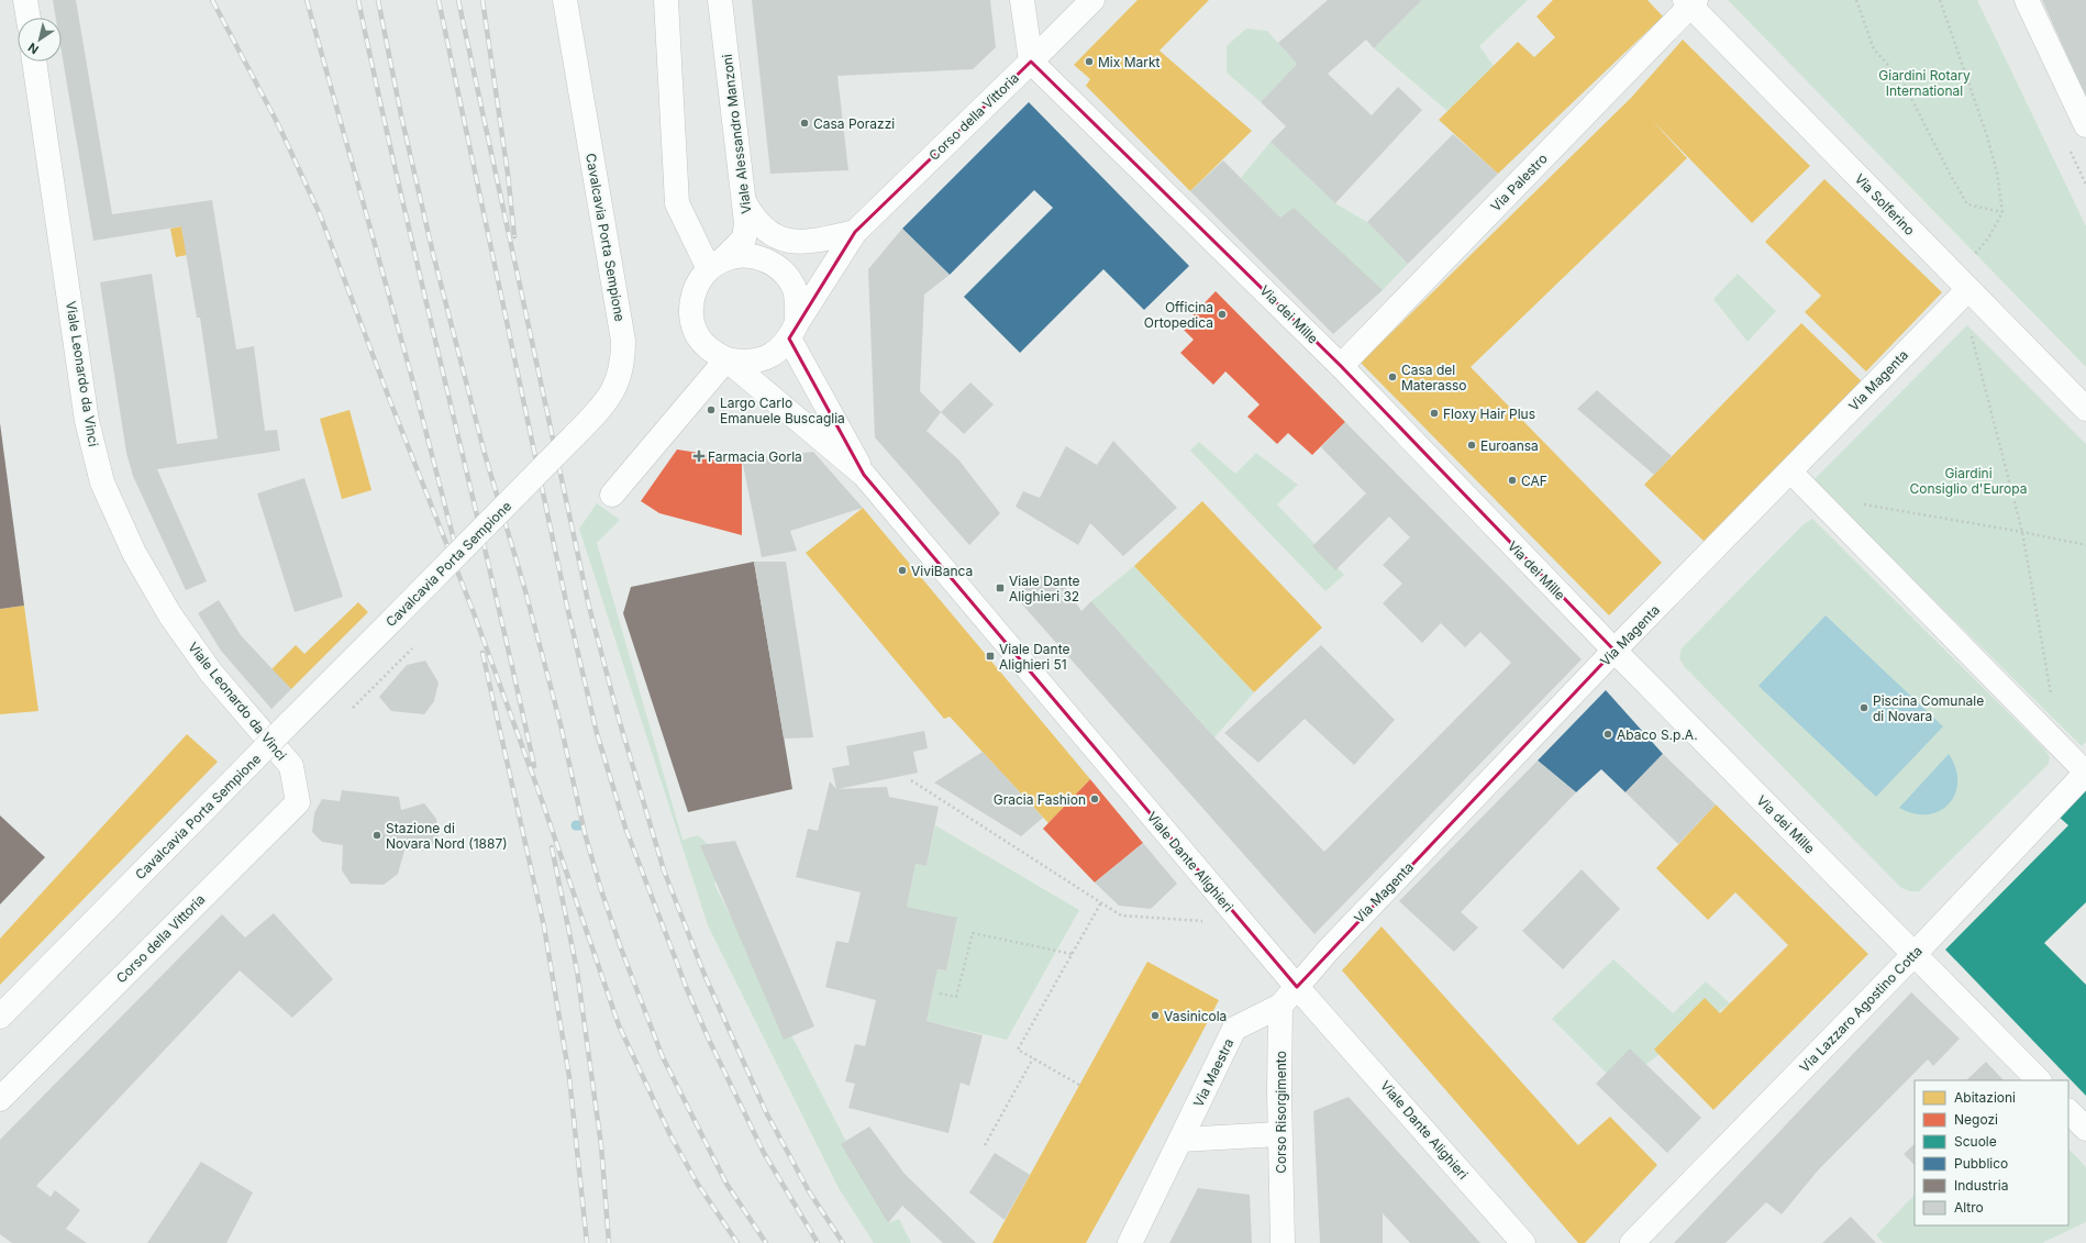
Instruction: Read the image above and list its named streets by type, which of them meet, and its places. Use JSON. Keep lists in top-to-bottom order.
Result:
{
  "streets": {
    "street": [
      "Corso della Vittoria",
      "Viale Alessandro Manzoni",
      "Via Palestro",
      "Via Solferino",
      "Cavalcavia Porta Sempione",
      "Via dei Mille",
      "Viale Leonardo da Vinci",
      "Via Magenta",
      "Viale Dante Alighieri",
      "Via Lazzaro Agostino Cotta",
      "Via Maestra",
      "Corso Risorgimento"
    ]
  },
  "crossings": [
    ["Corso della Vittoria", "Via dei Mille"],
    ["Corso della Vittoria", "Viale Leonardo da Vinci"],
    ["Via Palestro", "Via Solferino"],
    ["Via Palestro", "Via dei Mille"],
    ["Via Solferino", "Via Magenta"],
    ["Via dei Mille", "Via Magenta"],
    ["Via dei Mille", "Via Lazzaro Agostino Cotta"],
    ["Via Magenta", "Viale Dante Alighieri"],
    ["Via Maestra", "Corso Risorgimento"]
  ],
  "parks": ["Giardini Rotary International", "Giardini Consiglio d'Europa"],
  "places": {
    "other": [
      "Mix Markt",
      "Casa Porazzi",
      "Officina Ortopedica",
      "Casa del Materasso",
      "Largo Carlo Emanuele Buscaglia",
      "Floxy Hair Plus",
      "Euroansa",
      "CAF",
      "ViviBanca",
      "Piscina Comunale di Novara",
      "Abaco S.p.A.",
      "Gracia Fashion",
      "Stazione di Novara Nord (1887)",
      "Vasinicola"
    ],
    "health": ["Farmacia Gorla"],
    "transit": ["Viale Dante Alighieri 32", "Viale Dante Alighieri 51"]
  },
  "legend": [
    "Abitazioni",
    "Negozi",
    "Scuole",
    "Pubblico",
    "Industria",
    "Altro"
  ],
  "north": "bottom left"
}
